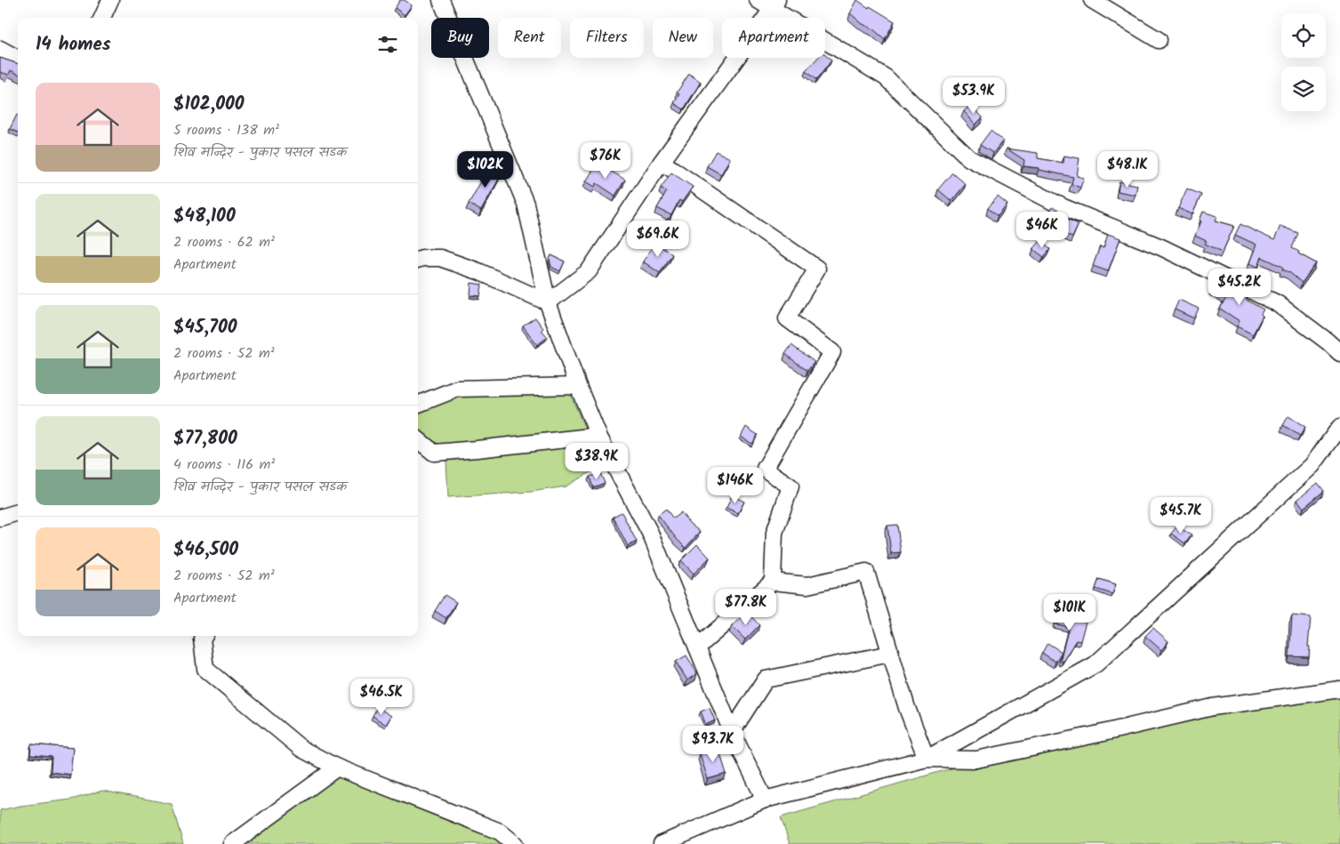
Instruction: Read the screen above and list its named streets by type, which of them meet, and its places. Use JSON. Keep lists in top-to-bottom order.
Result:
{
  "page": {
    "chip": [
      "Buy",
      "Rent",
      "Filters",
      "New",
      "Apartment"
    ],
    "heading": "14 homes",
    "list": [
      {
        "name": "$102,000",
        "note": "5 rooms · 138 m² · शिव मन्दिर - पुकार पसल सडक"
      },
      {
        "name": "$48,100",
        "note": "2 rooms · 62 m² · Apartment"
      },
      {
        "name": "$45,700",
        "note": "2 rooms · 52 m² · Apartment"
      },
      {
        "name": "$77,800",
        "note": "4 rooms · 116 m² · शिव मन्दिर - पुकार पसल सडक"
      },
      {
        "name": "$46,500",
        "note": "2 rooms · 52 m² · Apartment"
      }
    ],
    "price": [
      "$53.9K",
      "$76K",
      "$102K",
      "$48.1K",
      "$46K",
      "$69.6K",
      "$45.2K",
      "$38.9K",
      "$146K",
      "$45.7K",
      "$77.8K",
      "$101K",
      "$46.5K",
      "$93.7K"
    ]
  }
}
